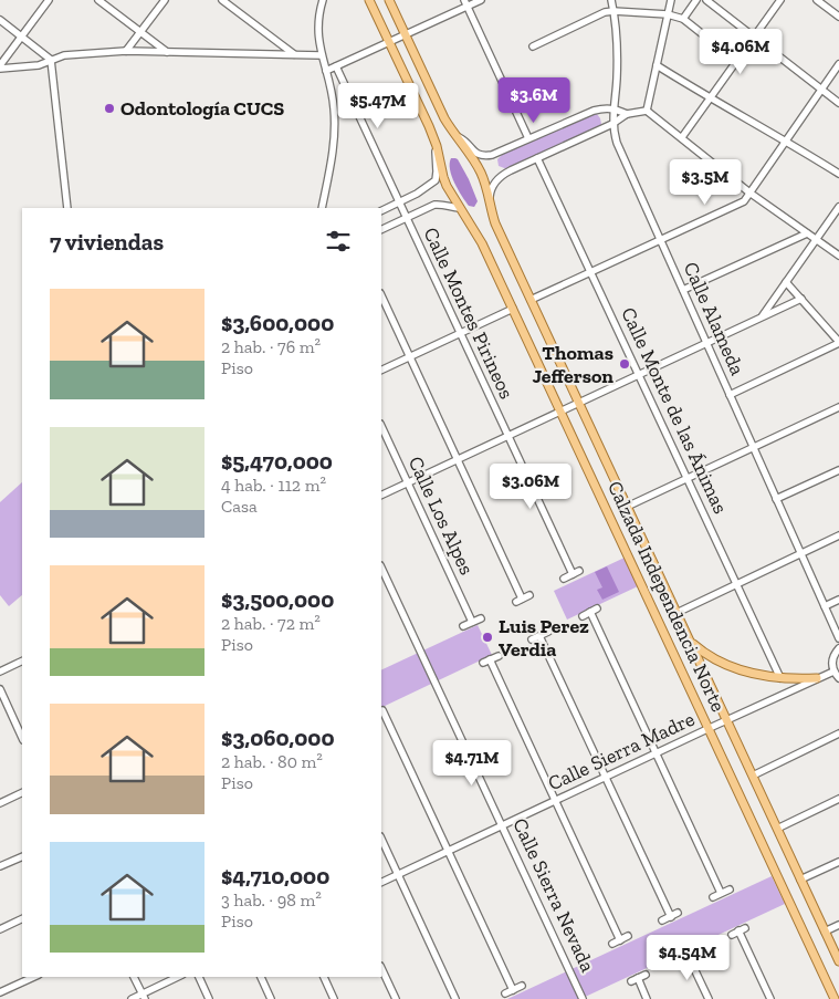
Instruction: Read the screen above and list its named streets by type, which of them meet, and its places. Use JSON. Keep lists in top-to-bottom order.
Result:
{
  "streets": {
    "main road": ["Calzada Independencia Norte"],
    "street": [
      "Calle Montes Pirineos",
      "Calle Alameda",
      "Calle Monte de las Ánimas",
      "Calle Los Alpes",
      "Calle Sierra Madre",
      "Calle Sierra Nevada"
    ]
  },
  "crossings": [
    ["Calzada Independencia Norte", "Calle Sierra Madre"],
    ["Calle Sierra Madre", "Calle Sierra Nevada"]
  ],
  "places": ["Odontología CUCS", "Thomas Jefferson", "Luis Perez Verdia"],
  "page": {
    "price": [
      "$4.06M",
      "$3.6M",
      "$5.47M",
      "$3.5M",
      "$3.06M",
      "$4.71M",
      "$4.54M"
    ],
    "heading": "7 viviendas",
    "list": [
      {
        "name": "$3,600,000",
        "note": "2 hab. · 76 m² · Piso"
      },
      {
        "name": "$5,470,000",
        "note": "4 hab. · 112 m² · Casa"
      },
      {
        "name": "$3,500,000",
        "note": "2 hab. · 72 m² · Piso"
      },
      {
        "name": "$3,060,000",
        "note": "2 hab. · 80 m² · Piso"
      },
      {
        "name": "$4,710,000",
        "note": "3 hab. · 98 m² · Piso"
      }
    ]
  }
}
